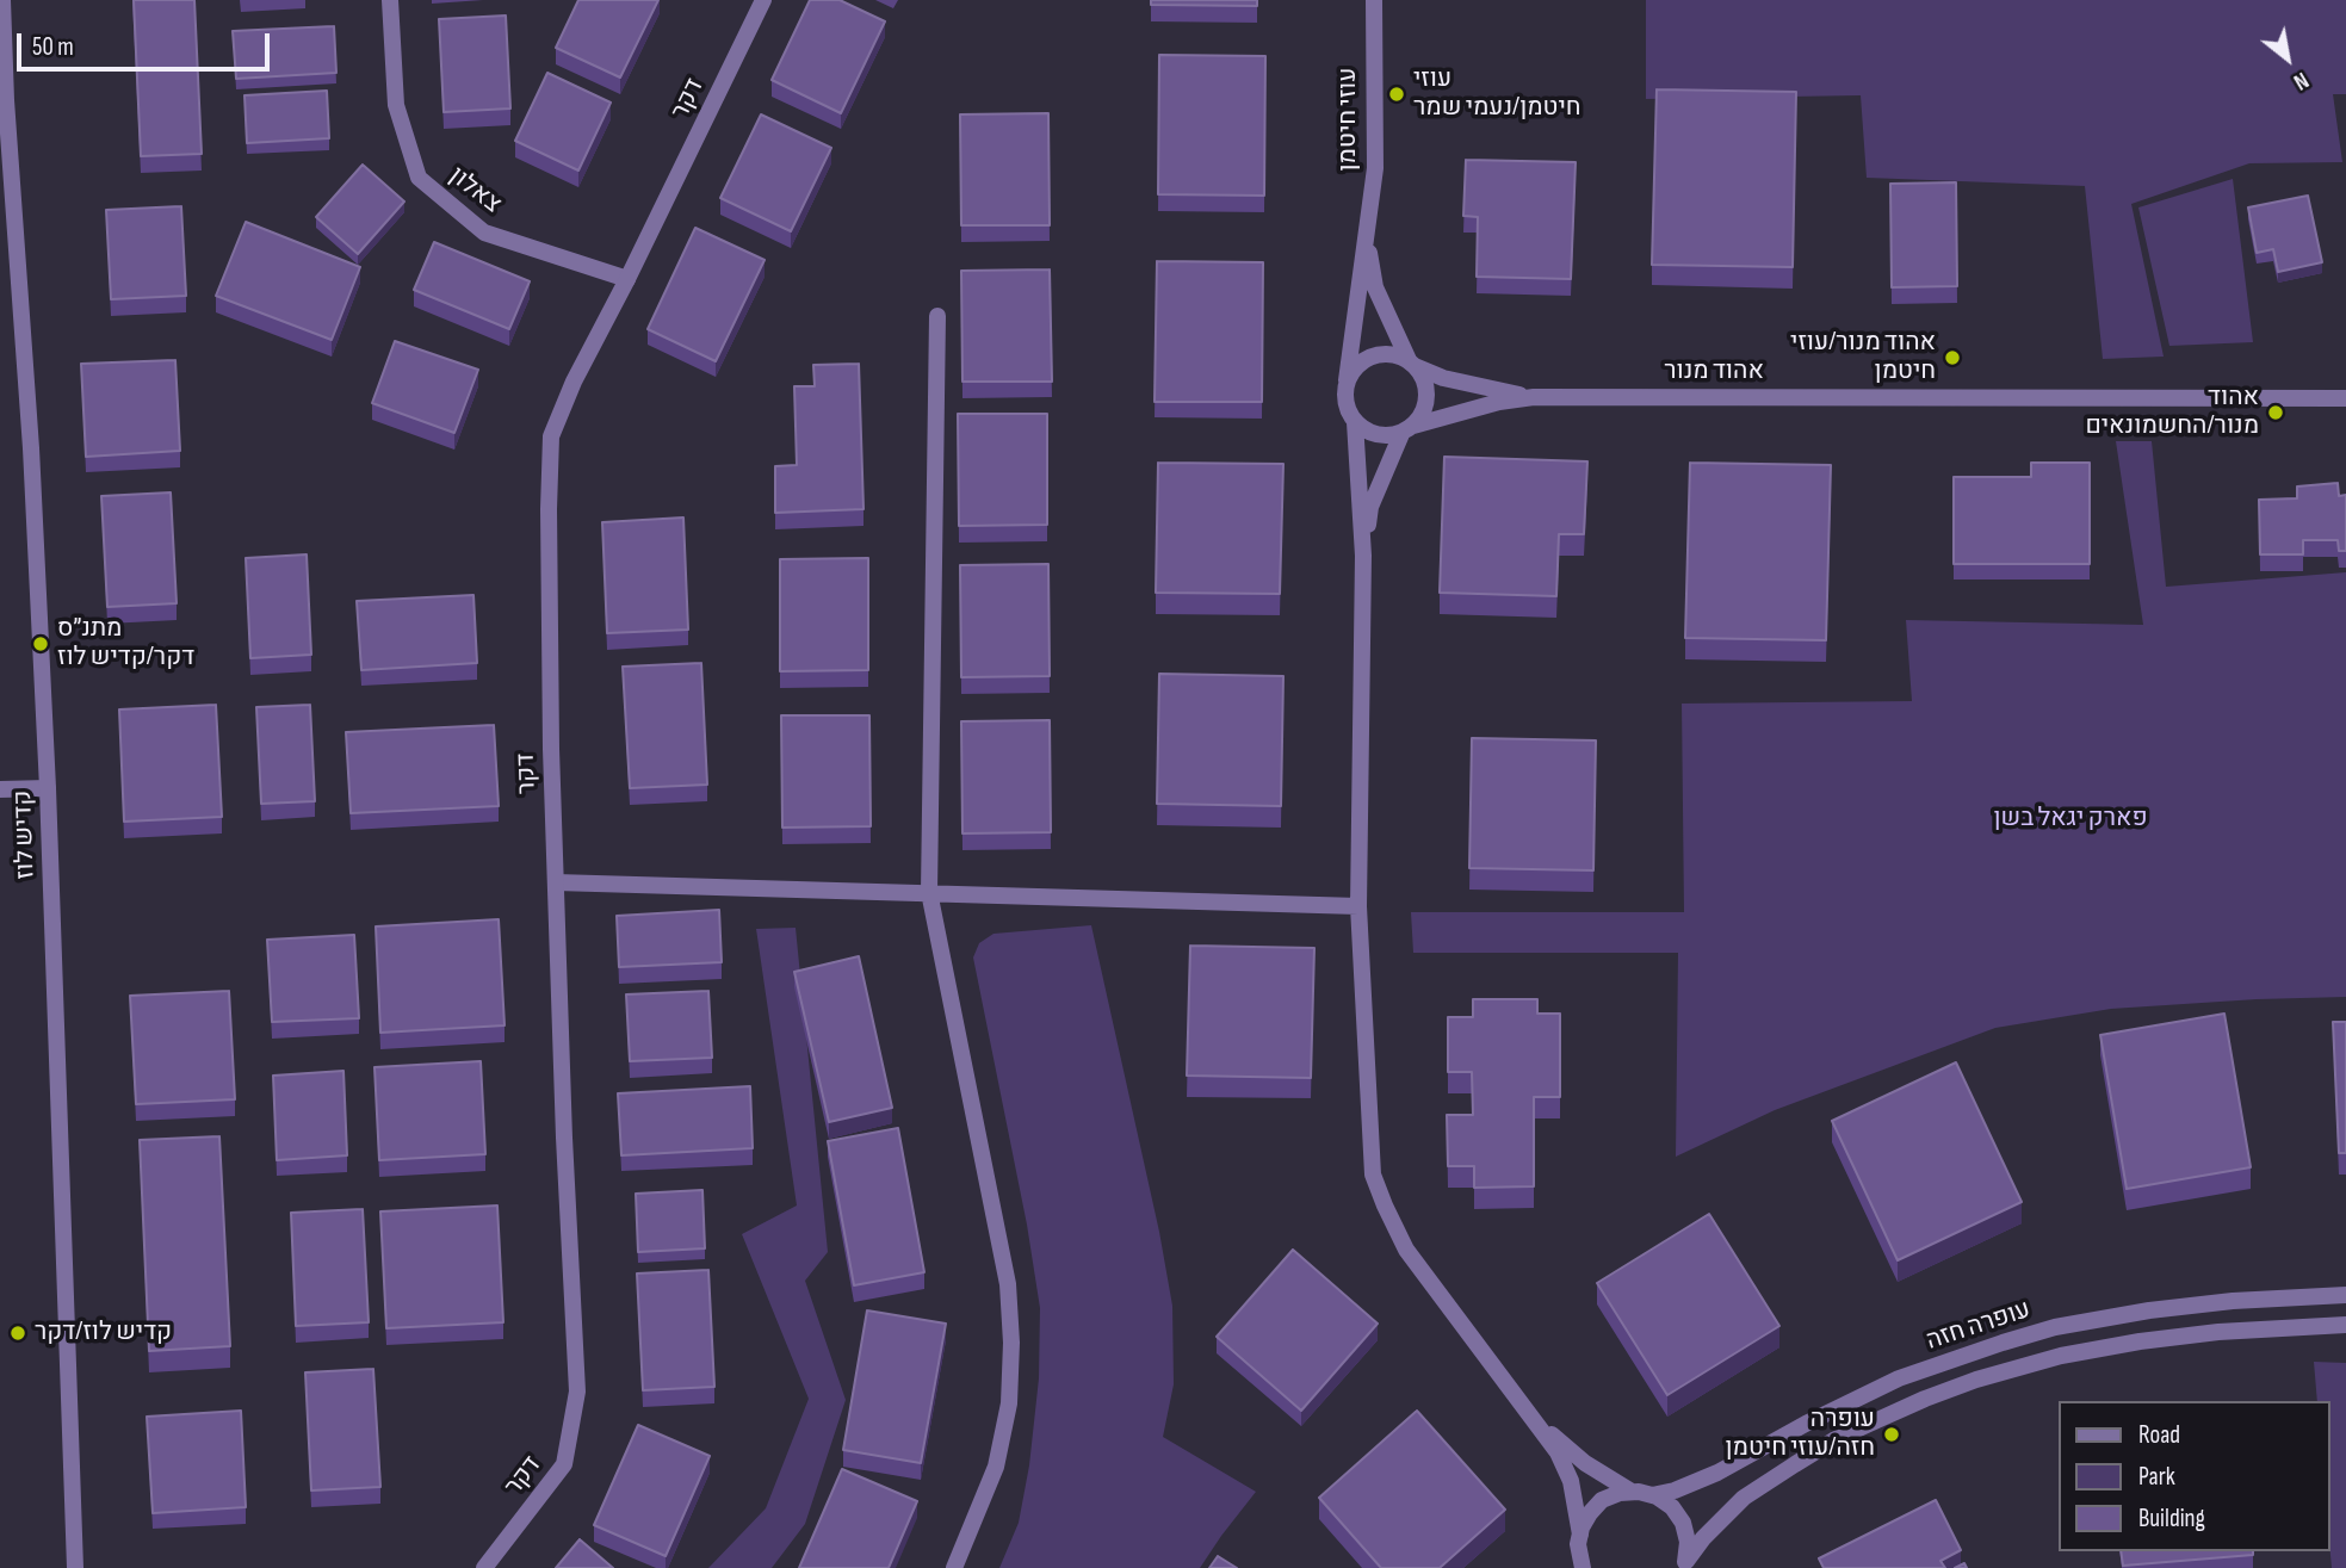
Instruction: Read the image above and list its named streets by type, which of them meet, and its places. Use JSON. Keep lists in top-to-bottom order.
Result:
{
  "streets": {
    "street": [
      "דקר",
      "עוזי חיטמן",
      "צאלון",
      "אהוד מנור",
      "קדיש לוז",
      "עופרה חזה"
    ]
  },
  "crossings": [
    ["דקר", "צאלון"],
    ["עוזי חיטמן", "אהוד מנור"]
  ],
  "parks": ["פארק יגאל בשן"],
  "places": [
    "עוזי חיטמן/נעמי שמר",
    "אהוד מנור/עוזי חיטמן",
    "אהוד מנור/החשמונאים",
    "מתנ״ס דקר/קדיש לוז",
    "קדיש לוז/דקר",
    "עופרה חזה/עוזי חיטמן"
  ],
  "legend": ["Road", "Park", "Building"],
  "scale_bar": "50 m",
  "north": "bottom right"
}
